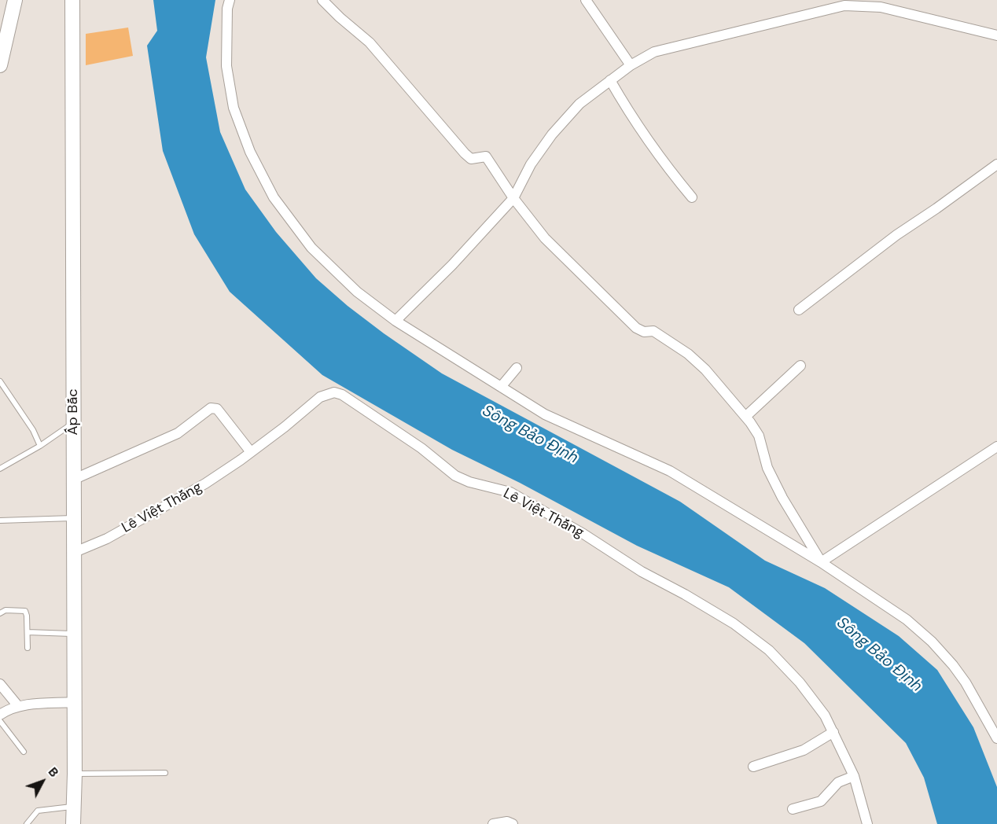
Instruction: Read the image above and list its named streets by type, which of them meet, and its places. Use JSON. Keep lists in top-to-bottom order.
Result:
{
  "streets": {
    "main road": ["Ấp Bắc"],
    "street": ["Lê Việt Thắng"]
  },
  "crossings": [
    ["Ấp Bắc", "Lê Việt Thắng"]
  ],
  "water": ["Sông Bảo Định"],
  "north": "top right"
}
